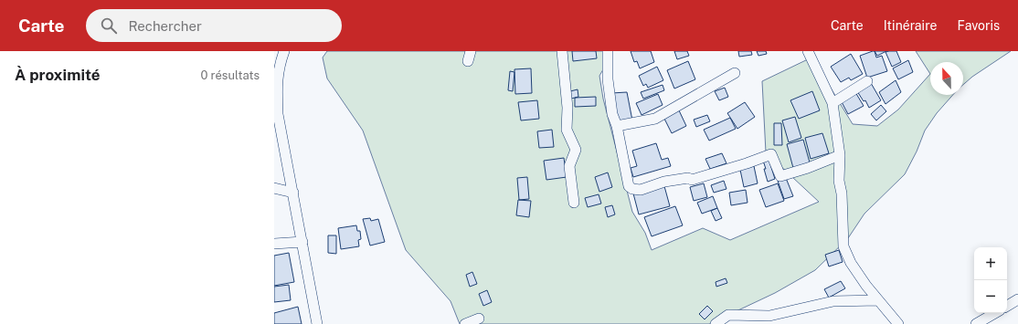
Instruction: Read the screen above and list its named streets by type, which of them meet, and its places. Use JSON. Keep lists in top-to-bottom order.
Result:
{
  "north": "top",
  "page": {
    "header": "Carte",
    "search": "Rechercher",
    "nav": ["Carte", "Itinéraire", "Favoris"],
    "heading": ["À proximité", "0 résultats"],
    "map_buttons": ["+", "−"]
  }
}
